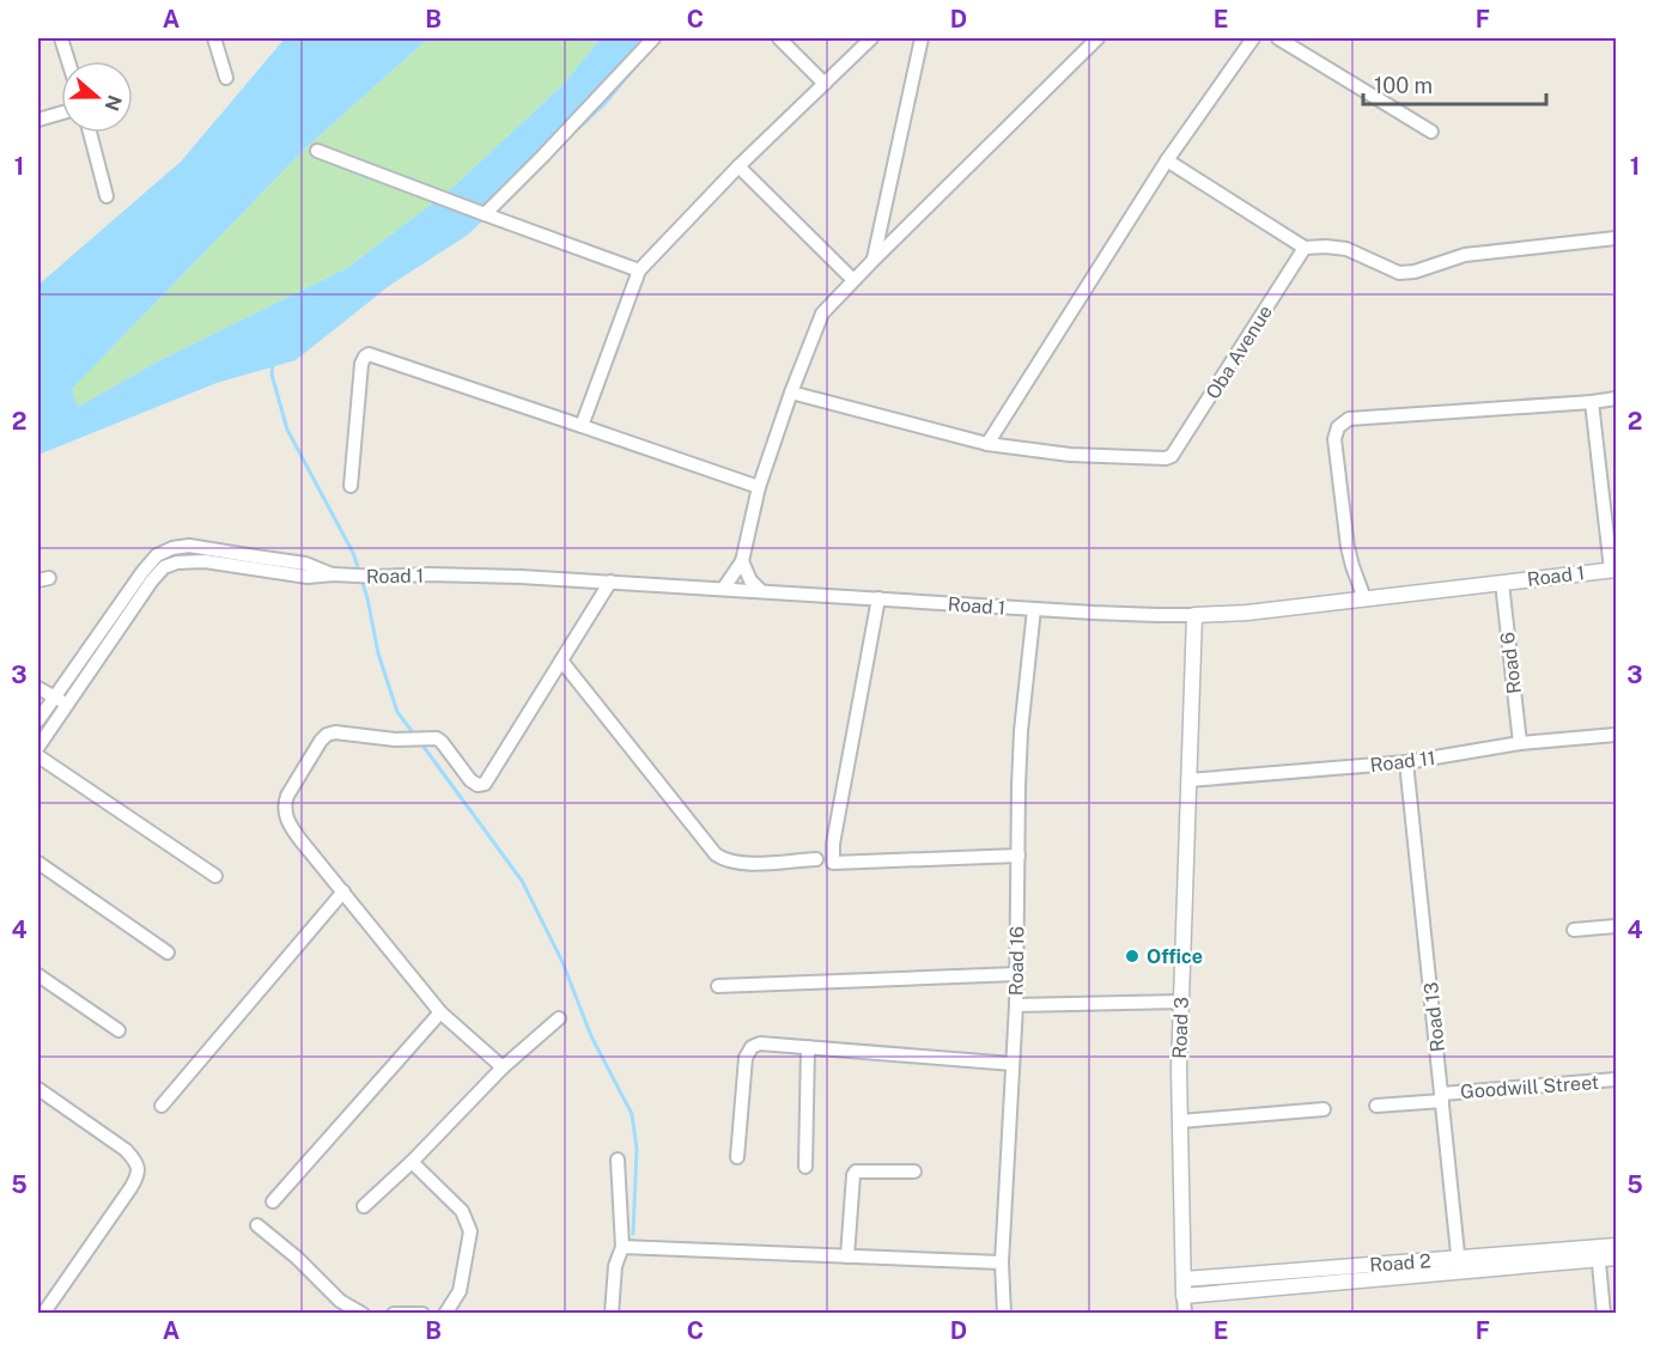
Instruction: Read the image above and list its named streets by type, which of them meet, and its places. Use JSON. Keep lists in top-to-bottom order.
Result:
{
  "streets": {
    "street": [
      "Oba Avenue",
      "Road 1",
      "Road 6",
      "Road 11",
      "Road 16",
      "Road 13",
      "Road 3",
      "Goodwill Street",
      "Road 2"
    ]
  },
  "crossings": [
    ["Road 1", "Road 6"],
    ["Road 1", "Road 16"],
    ["Road 1", "Road 3"],
    ["Road 6", "Road 11"],
    ["Road 11", "Road 13"],
    ["Road 11", "Road 3"],
    ["Road 13", "Goodwill Street"],
    ["Road 13", "Road 2"],
    ["Road 3", "Road 2"]
  ],
  "places": ["Office"],
  "scale_bar": "100 m",
  "north": "right",
  "grid": {
    "columns": [
      "A",
      "B",
      "C",
      "D",
      "E",
      "F"
    ],
    "rows": [
      "1",
      "2",
      "3",
      "4",
      "5"
    ]
  }
}
